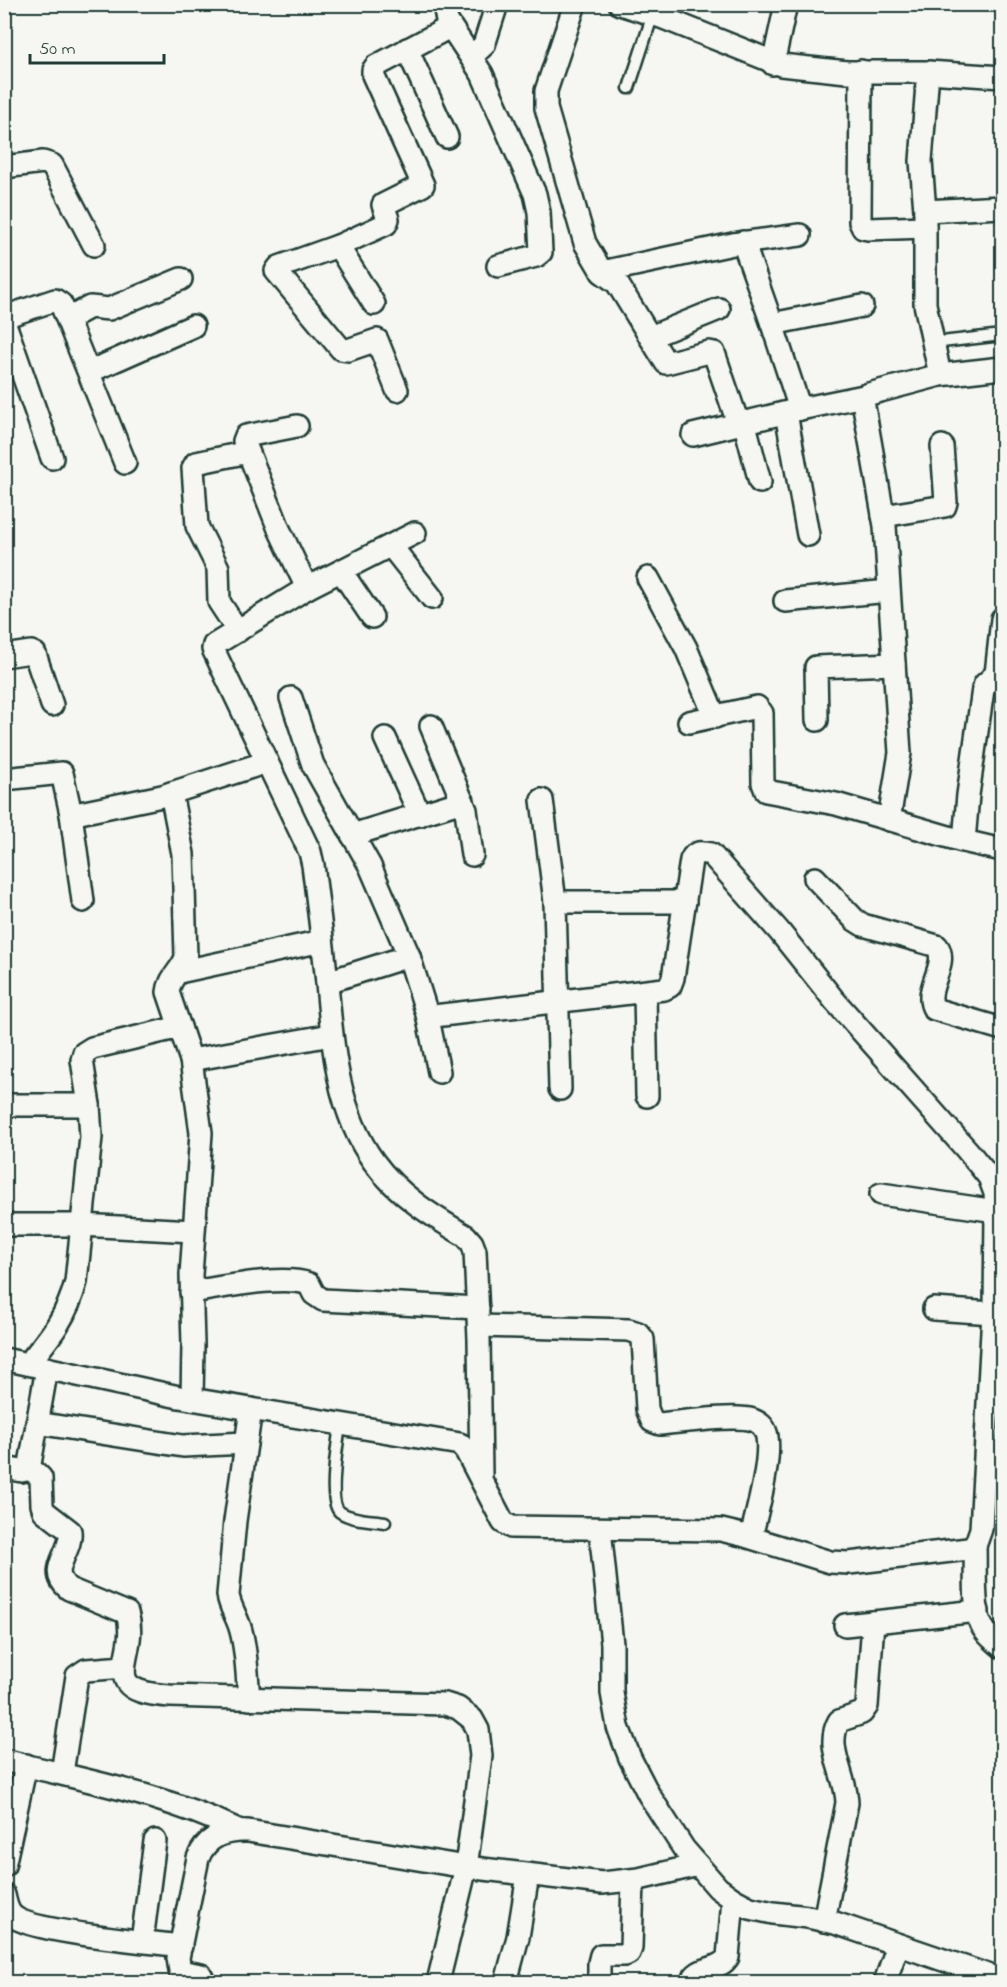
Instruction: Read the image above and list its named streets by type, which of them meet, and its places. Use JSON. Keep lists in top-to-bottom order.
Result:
{
  "scale_bar": "50 m"
}
